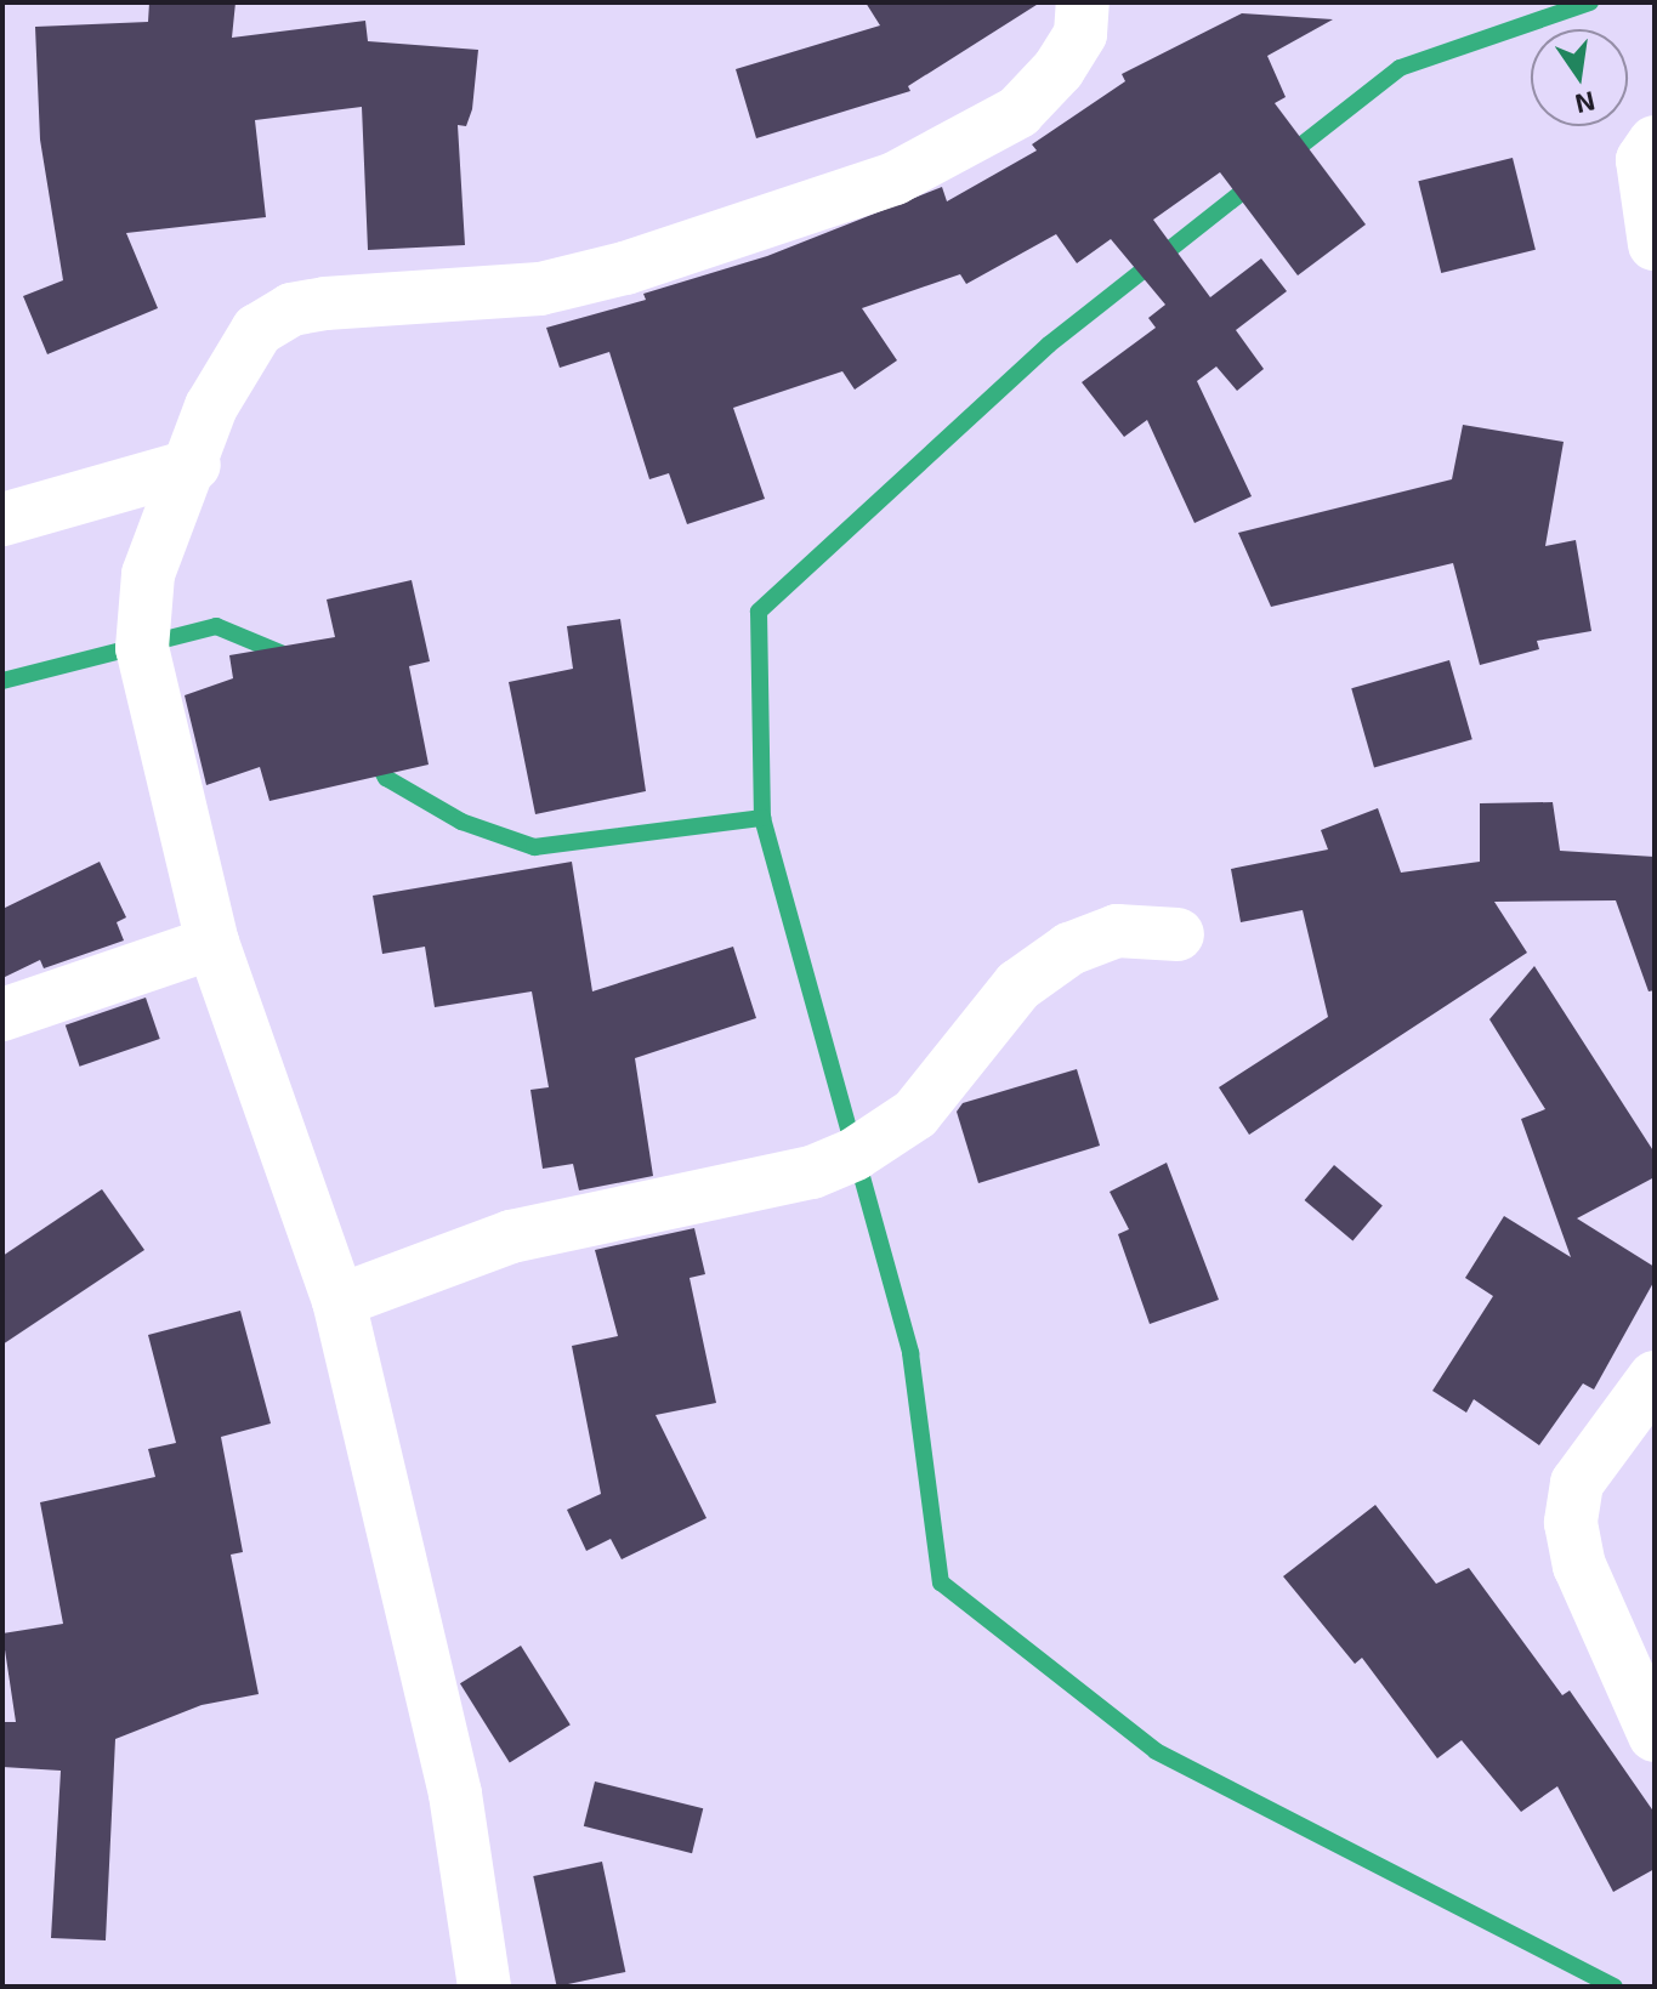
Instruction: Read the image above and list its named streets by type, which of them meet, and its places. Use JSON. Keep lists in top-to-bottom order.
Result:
{
  "north": "bottom"
}
